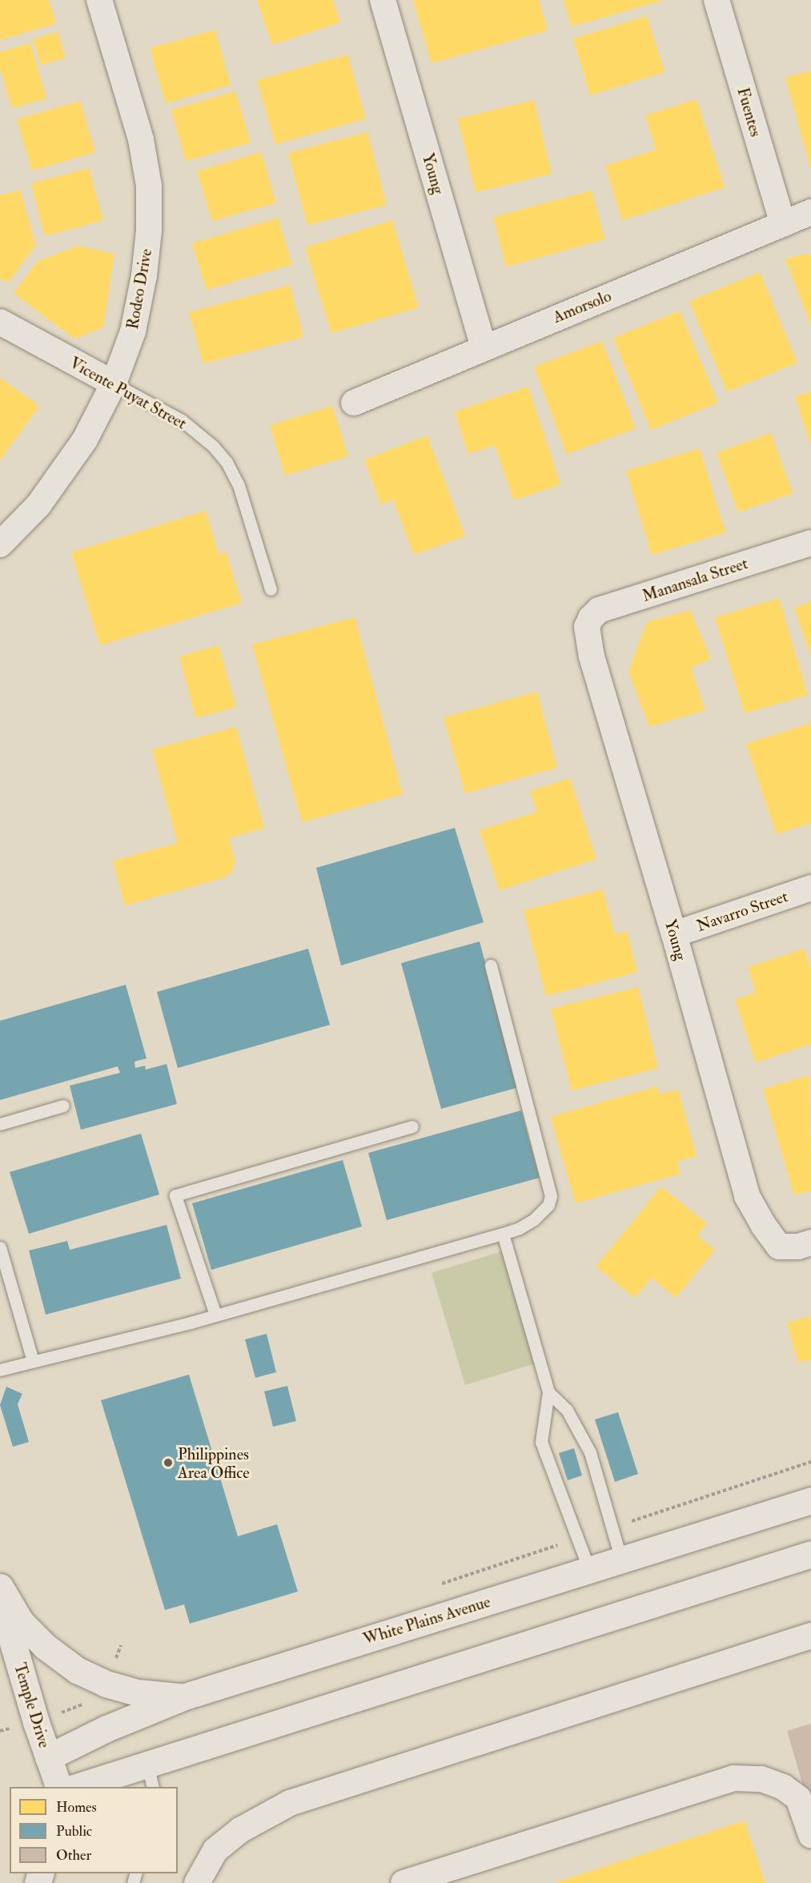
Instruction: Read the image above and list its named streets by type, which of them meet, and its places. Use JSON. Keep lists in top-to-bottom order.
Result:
{
  "streets": {
    "street": [
      "Fuentes",
      "Young",
      "Rodeo Drive",
      "Amorsolo",
      "Vicente Puyat Street",
      "Manansala Street",
      "Navarro Street",
      "White Plains Avenue",
      "Temple Drive"
    ]
  },
  "crossings": [
    ["Fuentes", "Amorsolo"],
    ["Young", "Amorsolo"],
    ["Young", "Manansala Street"],
    ["Young", "Navarro Street"],
    ["Rodeo Drive", "Vicente Puyat Street"],
    ["White Plains Avenue", "Temple Drive"]
  ],
  "places": ["Philippines Area Office"],
  "legend": ["Homes", "Public", "Other"]
}
